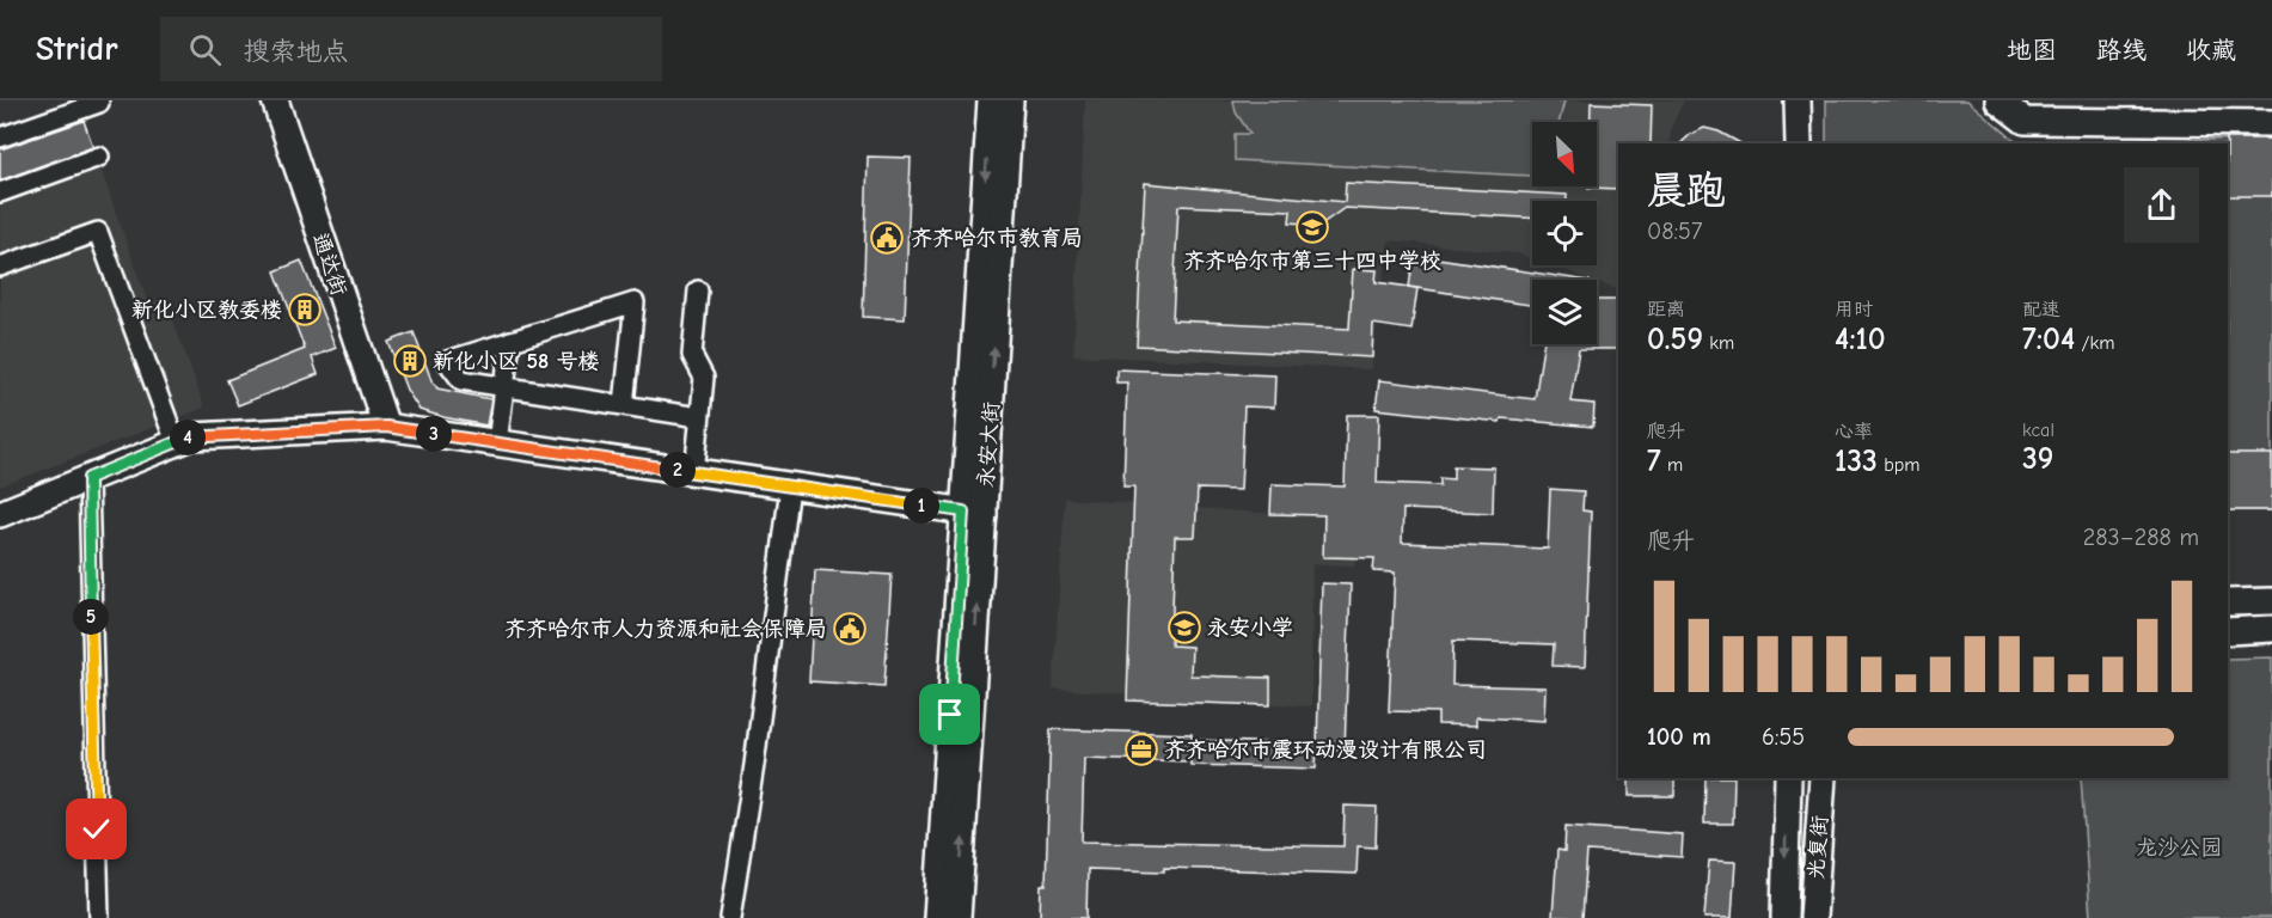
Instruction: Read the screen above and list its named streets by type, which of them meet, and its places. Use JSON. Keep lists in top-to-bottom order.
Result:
{
  "streets": {
    "main road": ["通达街", "永安大街", "光复街"]
  },
  "parks": ["龙沙公园"],
  "places": {
    "school or university": ["齐齐哈尔市第三十四中学校", "永安小学"],
    "public building": ["齐齐哈尔市教育局", "齐齐哈尔市人力资源和社会保障局"],
    "building": ["新化小区教委楼", "新化小区 58 号楼"],
    "office": ["齐齐哈尔市震环动漫设计有限公司"]
  },
  "north": "bottom right",
  "page": {
    "header": "Stridr",
    "search": "搜索地点",
    "nav": ["地图", "路线", "收藏"],
    "heading": ["晨跑", "08:57"],
    "stats": [
      ["距离", "0.59 km"],
      ["用时", "4:10"],
      ["配速", "7:04 /km"],
      ["爬升", "7 m"],
      ["心率", "133 bpm"],
      ["kcal", "39"]
    ],
    "pins": [
      "3",
      "4",
      "2",
      "1",
      "5"
    ],
    "chart": ["爬升", "283–288 m"],
    "list": [
      {
        "name": "100 m",
        "note": "6:55"
      }
    ]
  }
}
